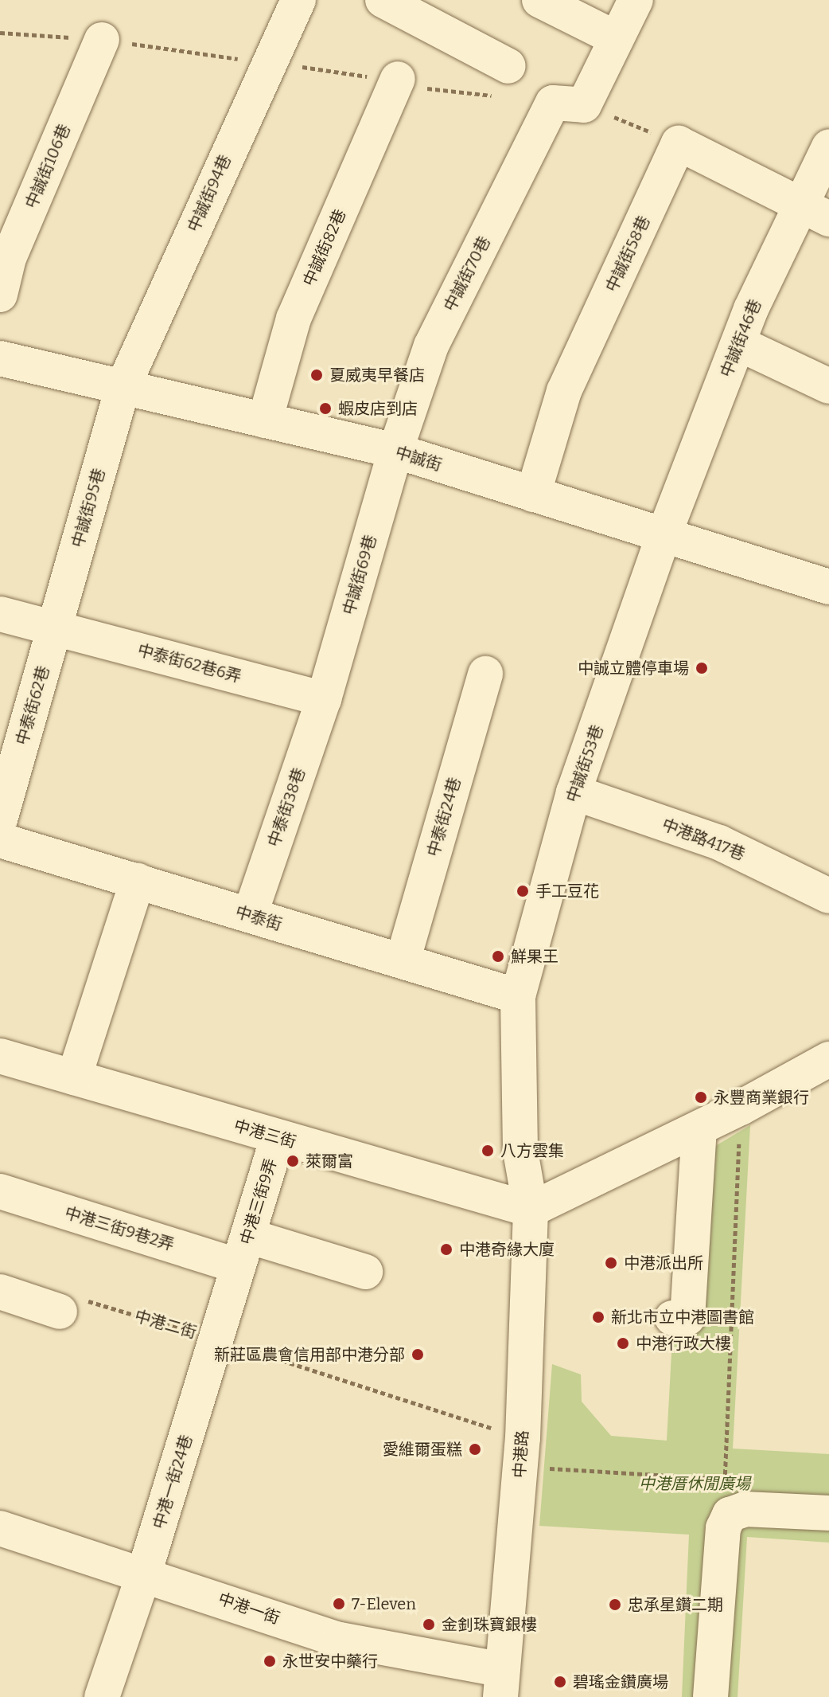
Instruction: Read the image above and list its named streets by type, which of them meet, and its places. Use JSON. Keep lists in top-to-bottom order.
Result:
{
  "streets": {
    "street": [
      "中誠街106巷",
      "中誠街94巷",
      "中誠街82巷",
      "中誠街58巷",
      "中誠街70巷",
      "中誠街46巷",
      "中誠街",
      "中誠街95巷",
      "中誠街69巷",
      "中泰街62巷6弄",
      "中泰街62巷",
      "中誠街53巷",
      "中泰街38巷",
      "中泰街24巷",
      "中港路417巷",
      "中泰街",
      "中港三街",
      "中港三街9弄",
      "中港三街9巷2弄",
      "中港路",
      "中港一街24巷",
      "中港一街"
    ],
    "path": ["中港二街"]
  },
  "crossings": [
    ["中誠街94巷", "中誠街"],
    ["中誠街94巷", "中誠街95巷"],
    ["中誠街82巷", "中誠街"],
    ["中誠街58巷", "中誠街"],
    ["中誠街70巷", "中誠街"],
    ["中誠街70巷", "中誠街69巷"],
    ["中誠街46巷", "中誠街"],
    ["中誠街46巷", "中誠街53巷"],
    ["中誠街", "中誠街95巷"],
    ["中誠街", "中誠街69巷"],
    ["中誠街", "中誠街53巷"],
    ["中誠街95巷", "中泰街62巷6弄"],
    ["中誠街95巷", "中泰街62巷"],
    ["中誠街69巷", "中泰街62巷6弄"],
    ["中誠街69巷", "中泰街38巷"],
    ["中泰街62巷6弄", "中泰街62巷"],
    ["中泰街62巷6弄", "中泰街38巷"],
    ["中誠街53巷", "中港路417巷"],
    ["中誠街53巷", "中泰街"],
    ["中誠街53巷", "中港路"],
    ["中泰街38巷", "中泰街"],
    ["中泰街24巷", "中泰街"],
    ["中泰街", "中港路"],
    ["中港三街", "中港三街9弄"],
    ["中港三街", "中港路"],
    ["中港三街9弄", "中港三街9巷2弄"],
    ["中港三街9弄", "中港一街24巷"],
    ["中港三街9巷2弄", "中港一街24巷"],
    ["中港二街", "中港路"],
    ["中港二街", "中港一街24巷"],
    ["中港路", "中港一街"],
    ["中港一街24巷", "中港一街"]
  ],
  "parks": ["中港厝休閒廣場"],
  "places": [
    "夏威夷早餐店",
    "蝦皮店到店",
    "中誠立體停車場",
    "手工豆花",
    "鮮果王",
    "永豐商業銀行",
    "八方雲集",
    "萊爾富",
    "中港奇緣大廈",
    "中港派出所",
    "新北市立中港圖書館",
    "中港行政大樓",
    "新莊區農會信用部中港分部",
    "愛維爾蛋糕",
    "7-Eleven",
    "忠承星鑽二期",
    "金釗珠寶銀樓",
    "永世安中藥行",
    "碧瑤金鑽廣場"
  ]
}
